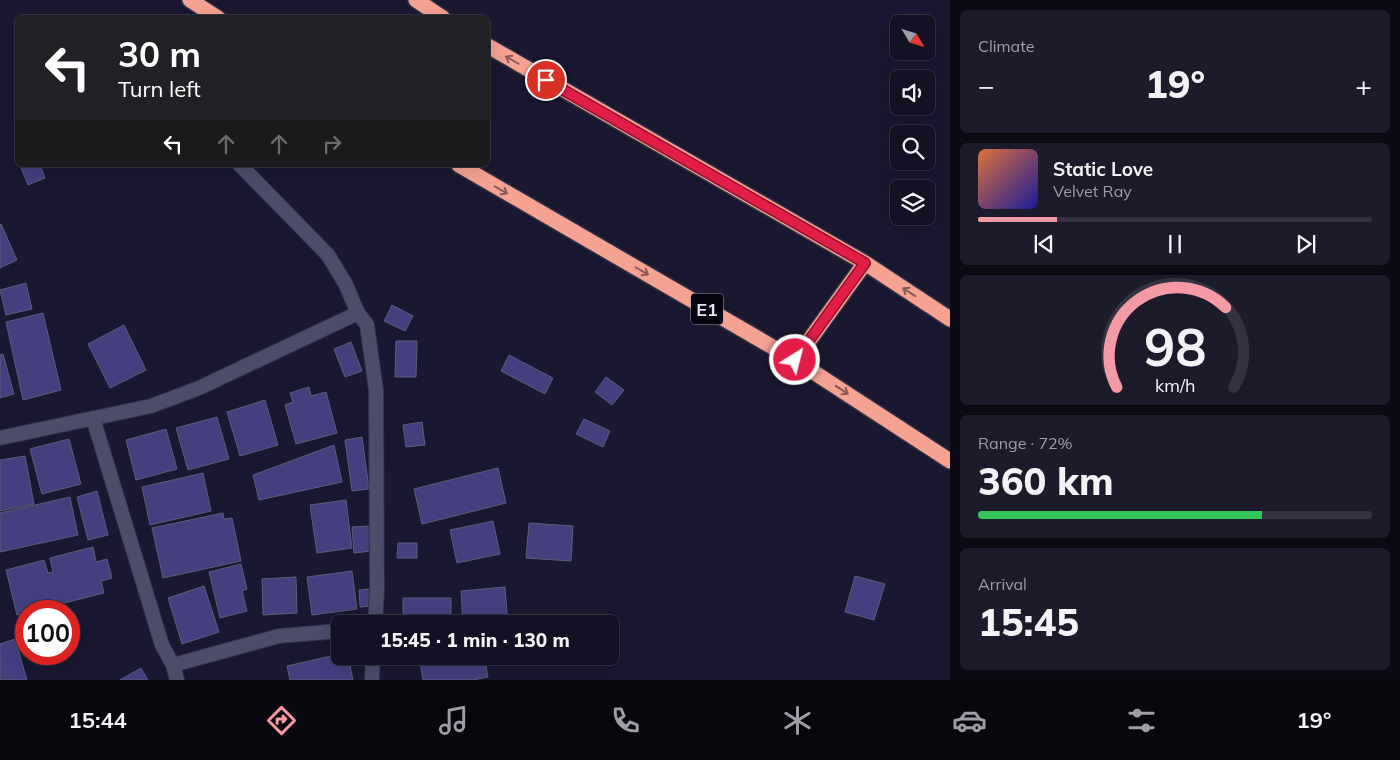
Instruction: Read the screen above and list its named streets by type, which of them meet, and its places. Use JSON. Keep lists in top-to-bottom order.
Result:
{
  "streets": {
    "highway": ["E1"]
  },
  "north": "bottom right",
  "page": {
    "tile": [
      "Climate",
      ["Range · 72%", "360 km"],
      ["Arrival", "15:45"]
    ],
    "turn": ["30 m", "Turn left"],
    "heat": ["−", "19°", "+"],
    "song": ["Static Love", "Velvet Ray"],
    "limit": "100",
    "trip": "15:45 · 1 min · 130 m",
    "tabs": ["15:44", "19°"],
    "gauge": ["98", "km/h"]
  }
}
